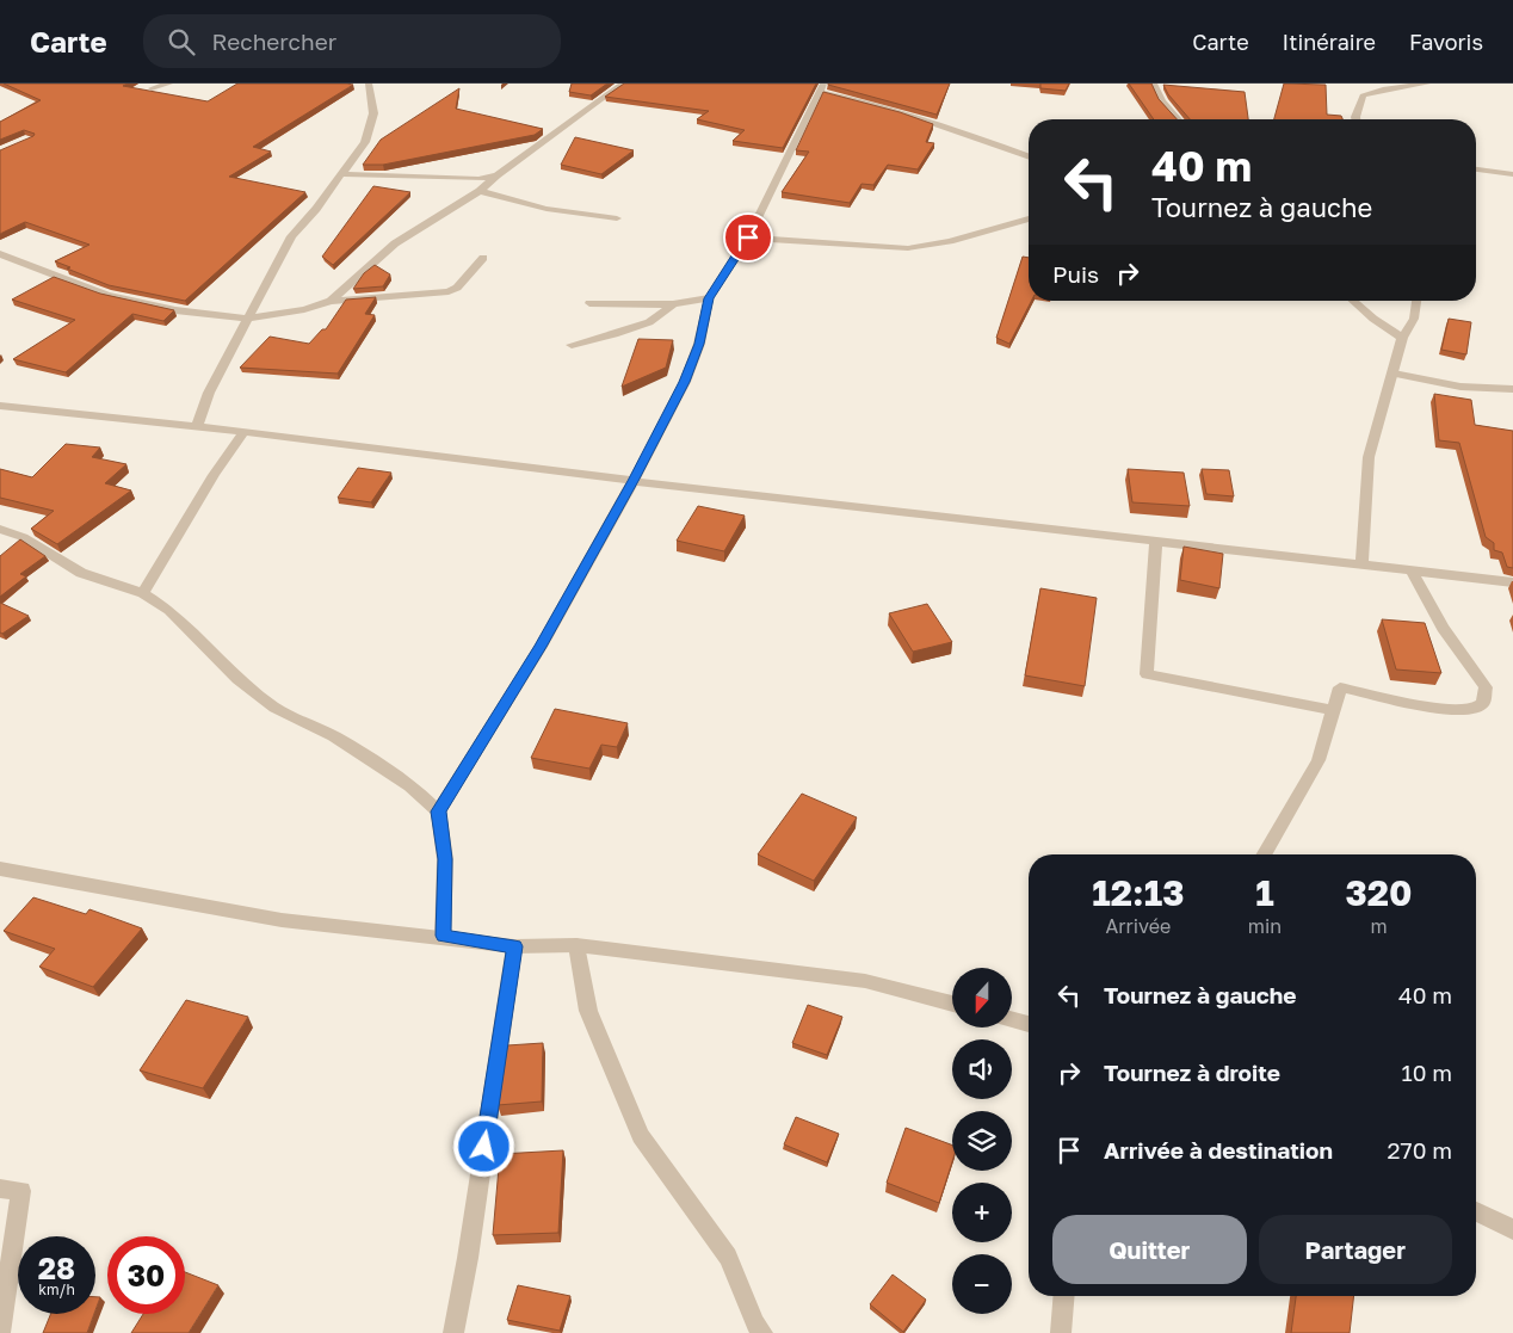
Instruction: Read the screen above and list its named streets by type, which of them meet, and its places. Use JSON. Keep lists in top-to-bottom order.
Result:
{
  "north": "bottom",
  "page": {
    "header": "Carte",
    "search": "Rechercher",
    "nav": ["Carte", "Itinéraire", "Favoris"],
    "turn": ["40 m", "Tournez à gauche"],
    "then": "Puis",
    "eta": [
      "12:13",
      "Arrivée",
      "1",
      "min",
      "320",
      "m"
    ],
    "list": [
      {
        "name": "Tournez à gauche",
        "value": "40 m"
      },
      {
        "name": "Tournez à droite",
        "value": "10 m"
      },
      {
        "name": "Arrivée à destination",
        "value": "270 m"
      }
    ],
    "map_buttons": ["+", "−"],
    "buttons": ["Quitter", "Partager"],
    "speed": "28 km/h",
    "limit": "30"
  }
}
